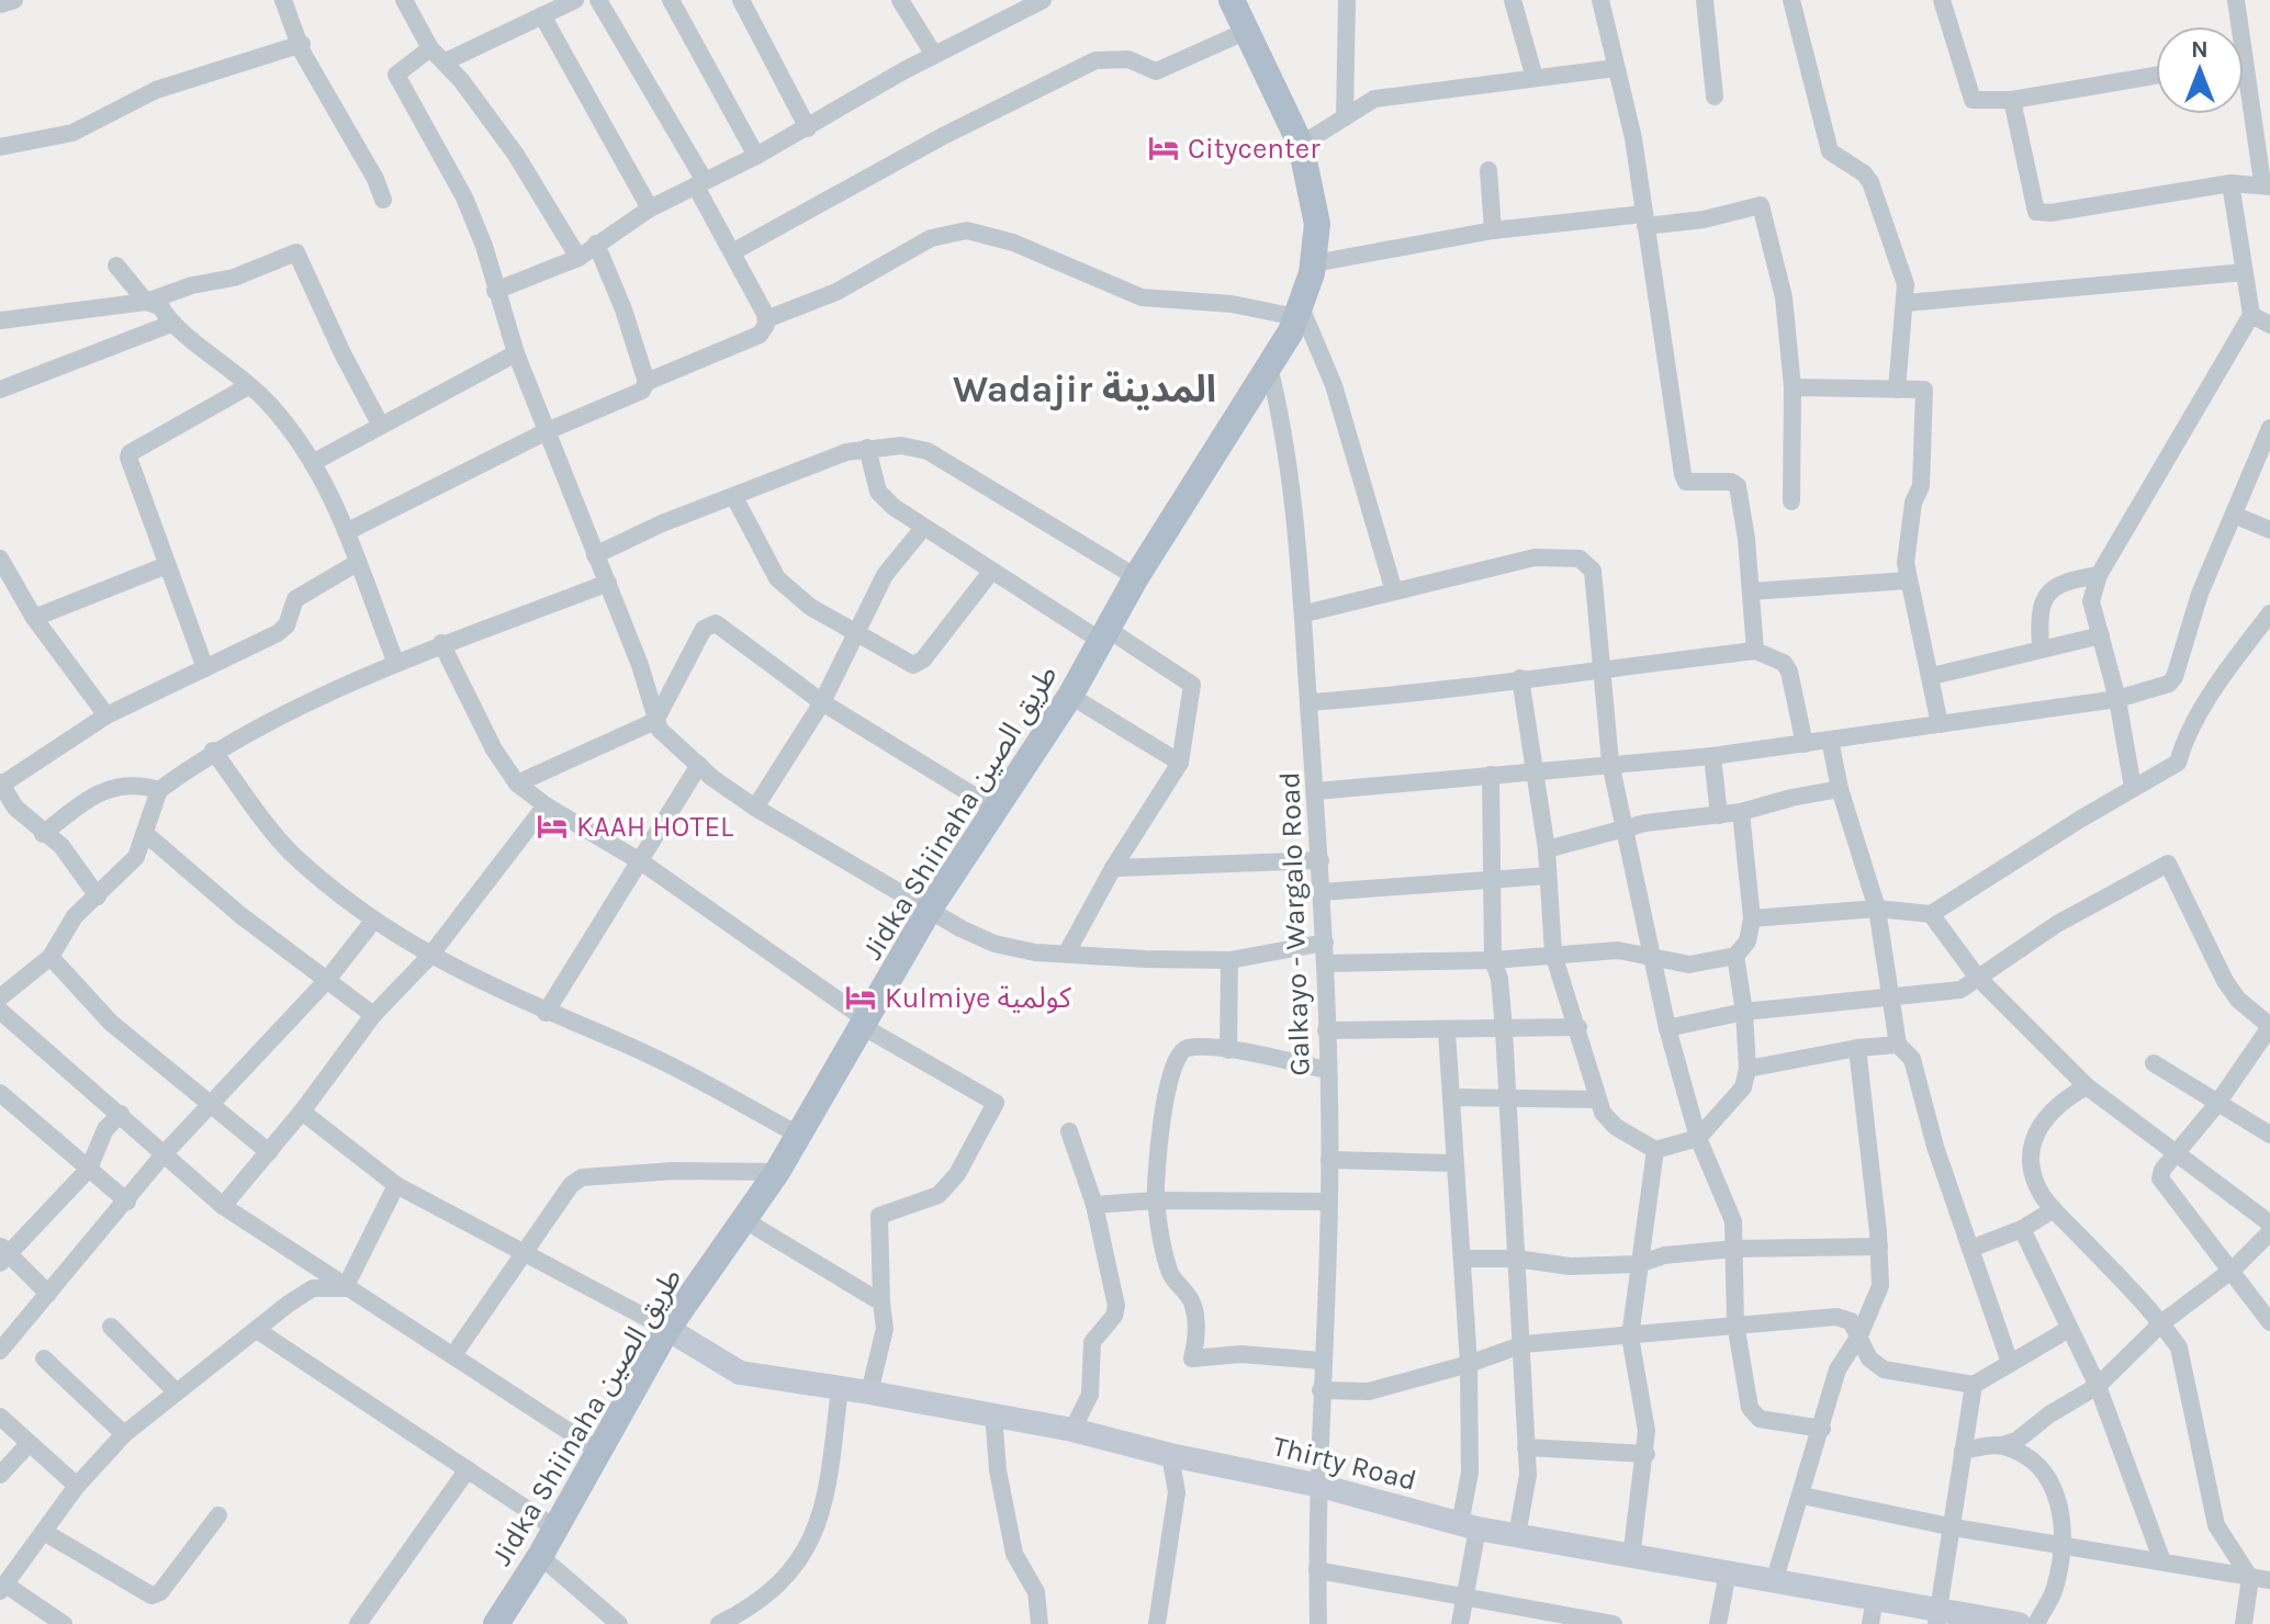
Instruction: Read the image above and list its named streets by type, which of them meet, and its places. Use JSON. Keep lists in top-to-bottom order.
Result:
{
  "streets": {
    "main road": ["Jidka Shiinaha طريق الصين", "Thirty Road"],
    "street": ["Galkayo - Wargalo Road"]
  },
  "crossings": [
    ["Jidka Shiinaha طريق الصين", "Galkayo - Wargalo Road"],
    ["Jidka Shiinaha طريق الصين", "Thirty Road"],
    ["Galkayo - Wargalo Road", "Thirty Road"]
  ],
  "districts": ["Wadajir المدينة"],
  "places": {
    "hotel": ["Citycenter", "KAAH HOTEL", "Kulmiye كولمية"]
  },
  "north": "top"
}
